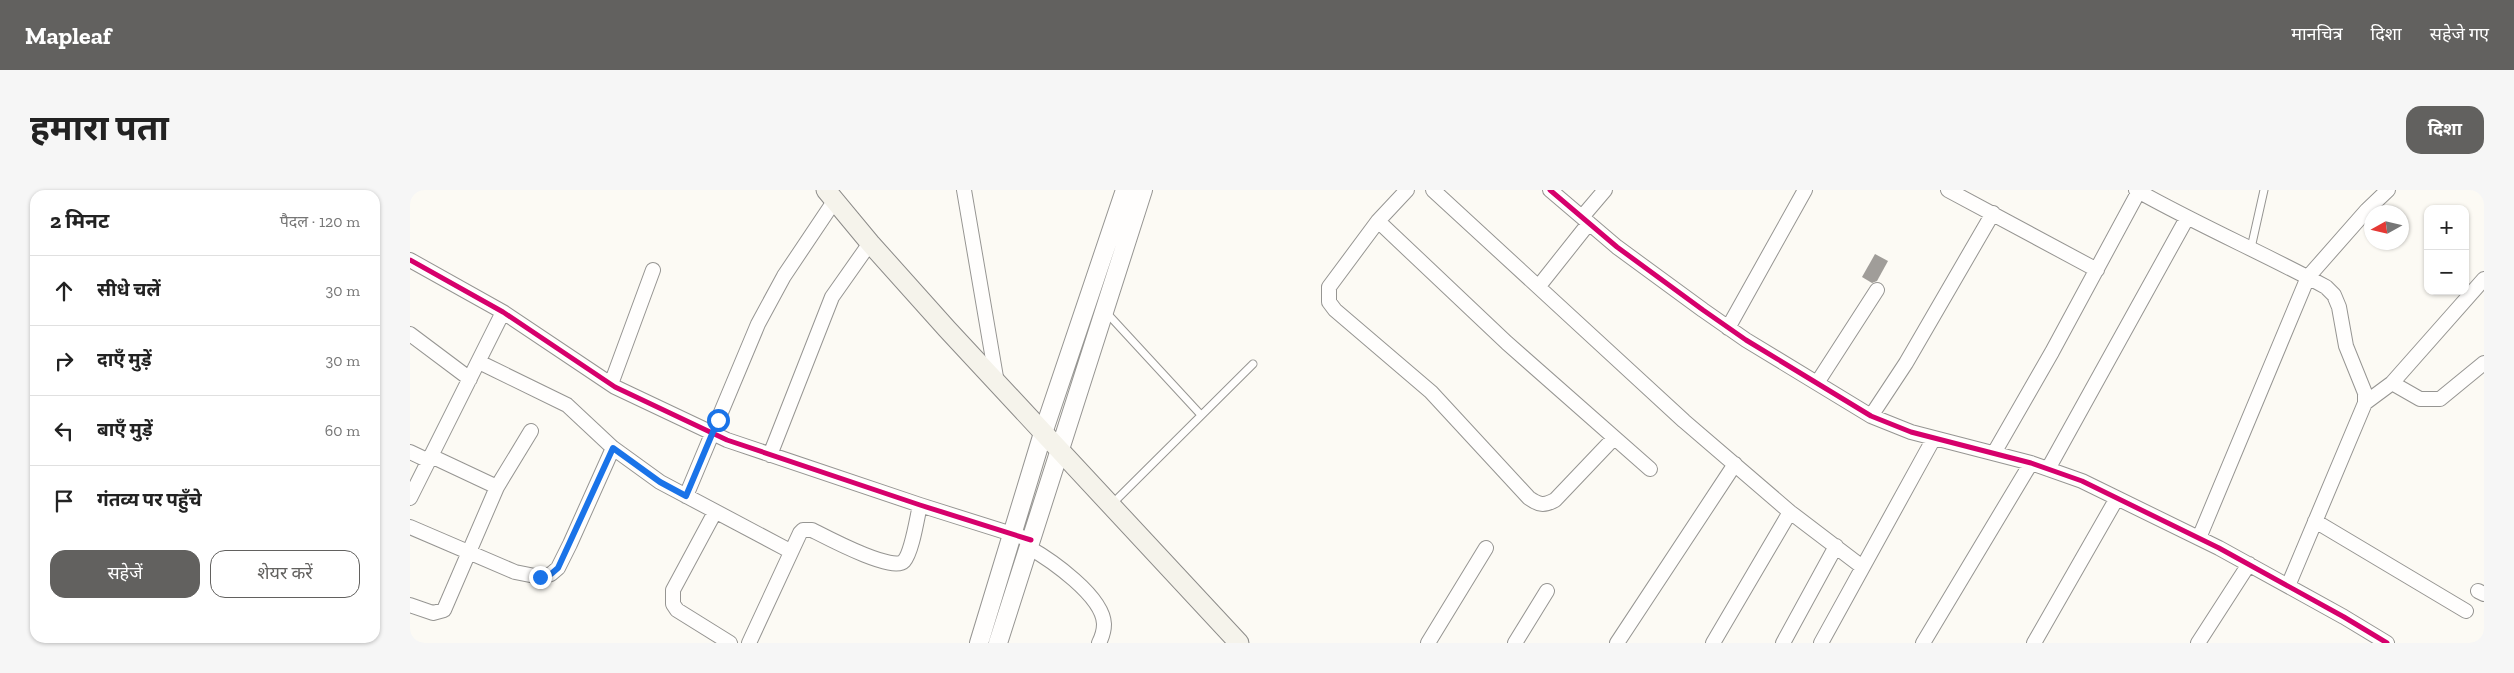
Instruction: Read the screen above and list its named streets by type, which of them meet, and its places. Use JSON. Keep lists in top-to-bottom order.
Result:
{
  "north": "left",
  "page": {
    "header": "Mapleaf",
    "nav": ["मानचित्र", "दिशा", "सहेजे गए"],
    "buttons": [
      "दिशा",
      ["सहेजें", "शेयर करें"]
    ],
    "title": "हमारा पता",
    "heading": ["2 मिनट", "पैदल · 120 m"],
    "map_buttons": ["+", "−"],
    "list": [
      ["सीधे चलें", "30 m"],
      ["दाएँ मुड़ें", "30 m"],
      ["बाएँ मुड़ें", "60 m"],
      "गंतव्य पर पहुँचे"
    ]
  }
}
